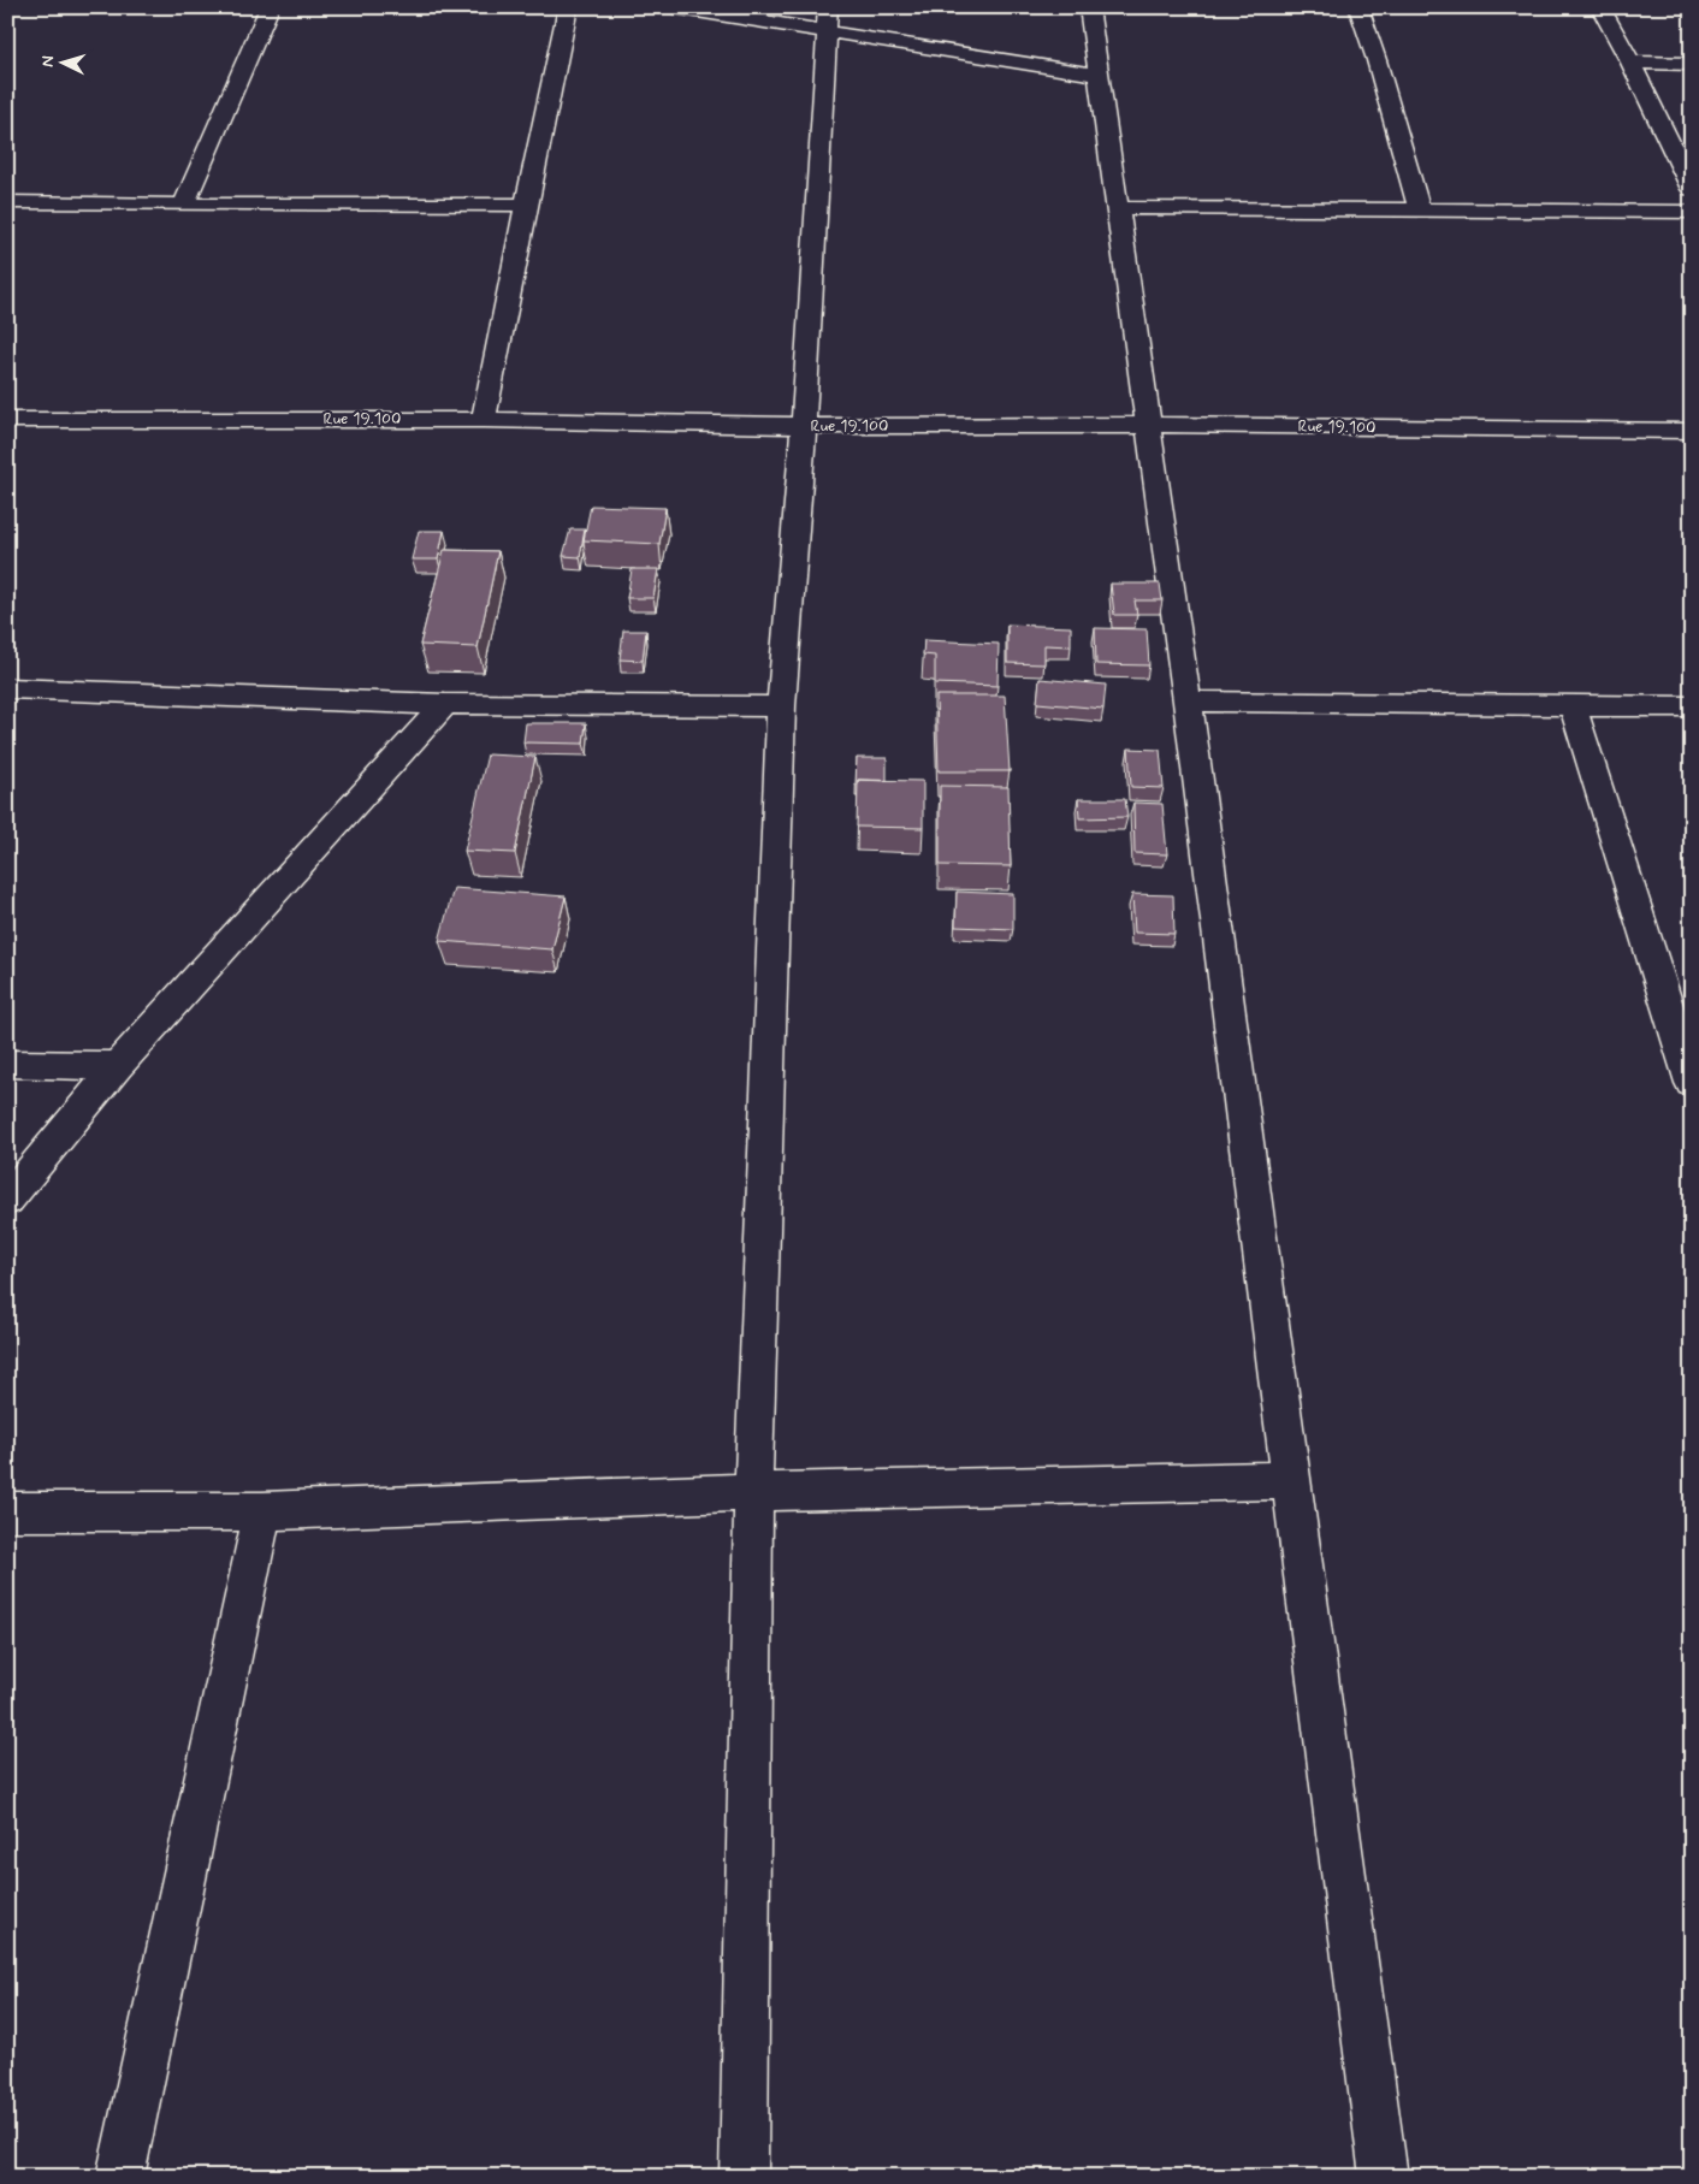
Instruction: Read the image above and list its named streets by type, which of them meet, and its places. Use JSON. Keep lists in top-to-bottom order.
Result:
{
  "streets": {
    "street": ["Rue 19.100"]
  },
  "north": "left"
}
